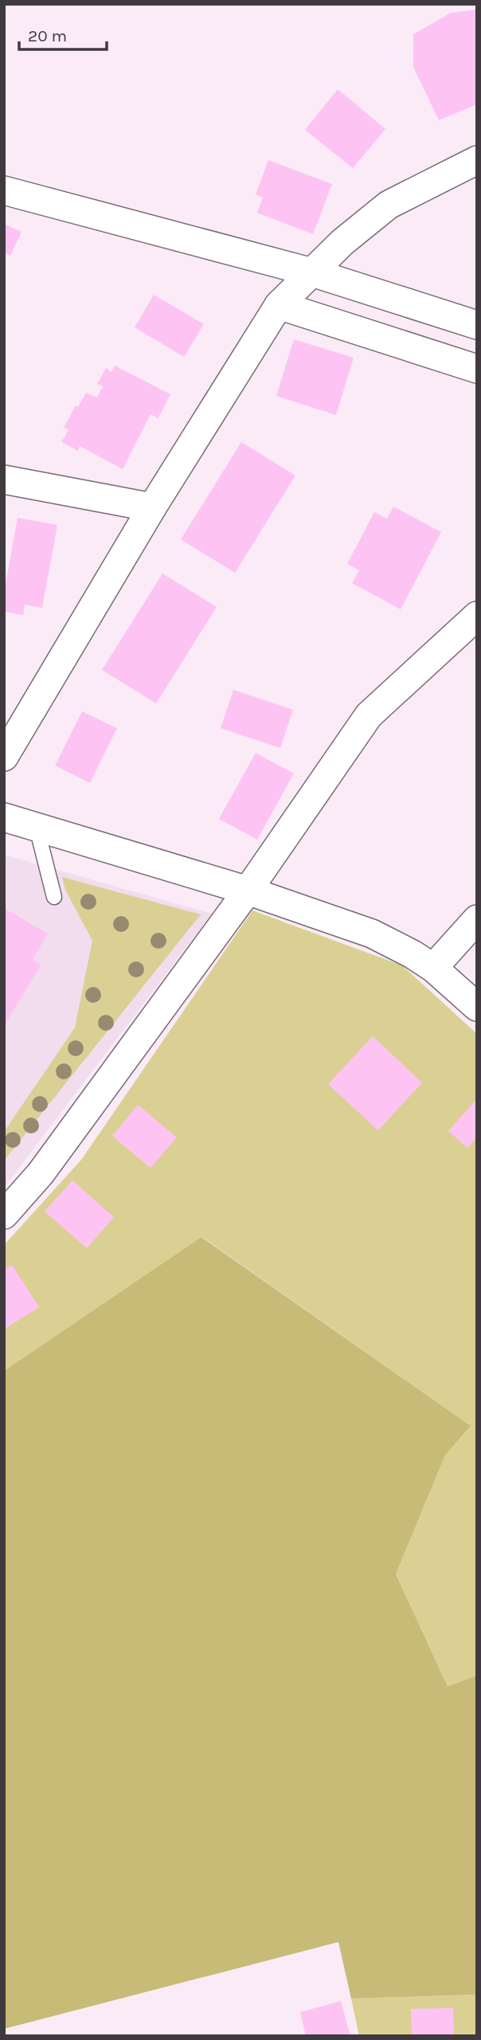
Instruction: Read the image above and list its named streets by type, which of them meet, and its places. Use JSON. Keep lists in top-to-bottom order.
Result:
{
  "scale_bar": "20 m"
}
